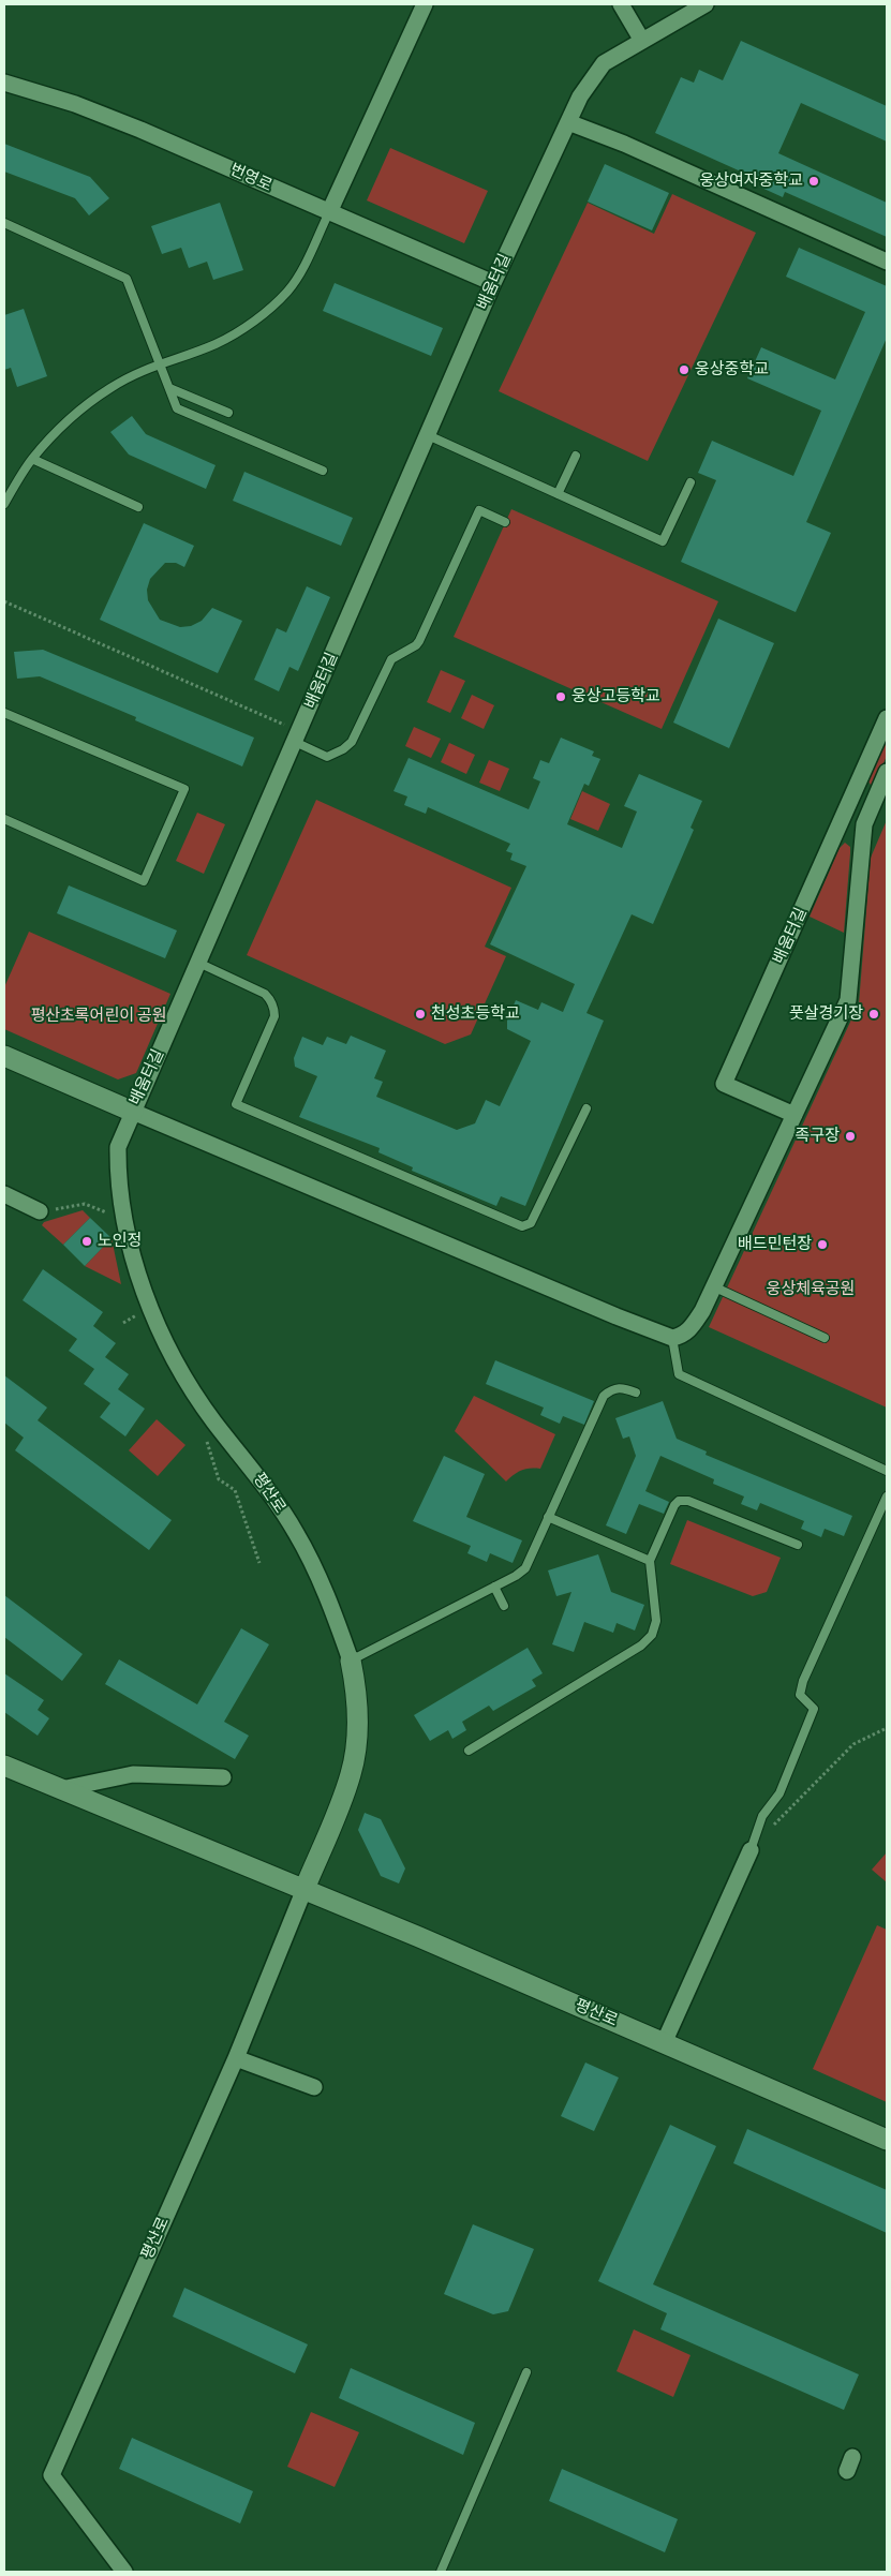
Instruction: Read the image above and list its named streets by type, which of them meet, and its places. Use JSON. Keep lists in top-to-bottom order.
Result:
{
  "streets": {
    "street": ["번영로", "배움터길", "평산로"]
  },
  "crossings": [
    ["번영로", "배움터길"],
    ["배움터길", "평산로"]
  ],
  "parks": ["평산초록어린이 공원", "웅상체육공원"],
  "places": [
    "웅상여자중학교",
    "웅상중학교",
    "웅상고등학교",
    "천성초등학교",
    "풋살경기장",
    "족구장",
    "노인정",
    "배드민턴장"
  ]
}
